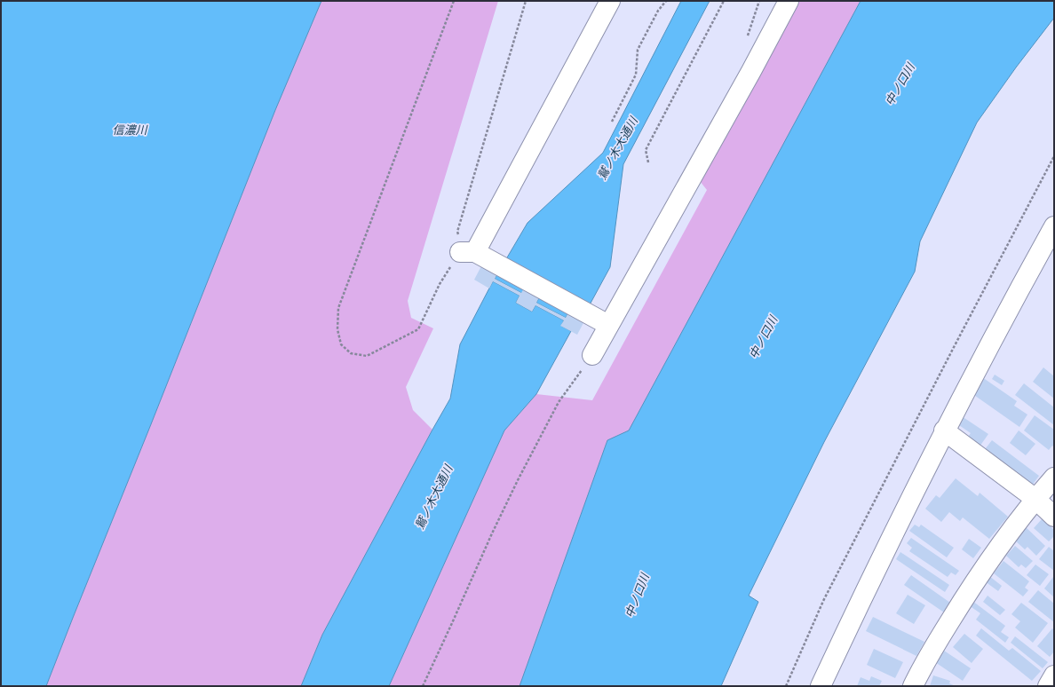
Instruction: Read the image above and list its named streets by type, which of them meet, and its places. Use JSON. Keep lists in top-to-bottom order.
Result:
{
  "water": ["中ノ口川", "信濃川", "鷲ノ木大通川"]
}
